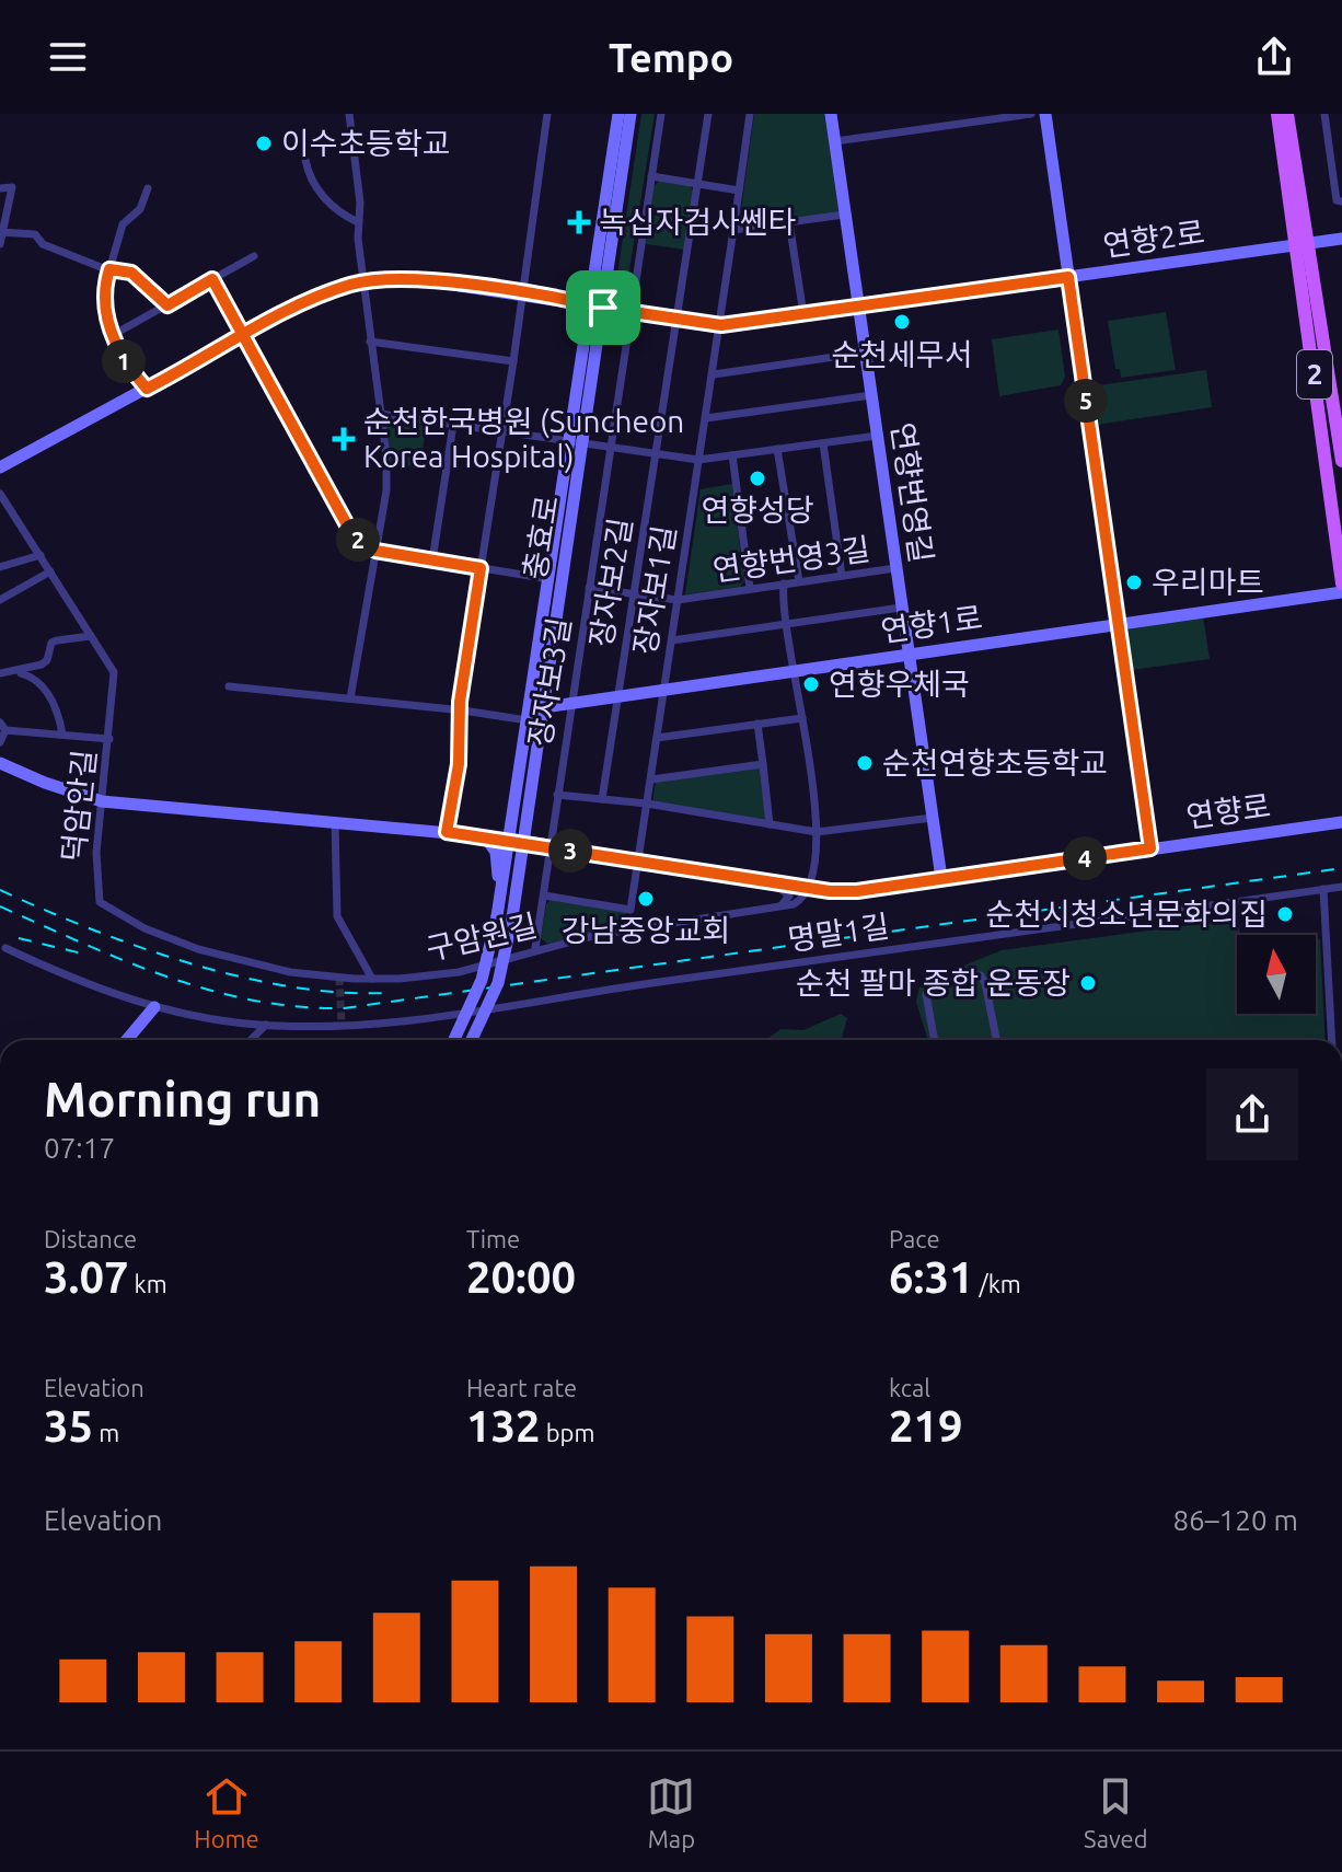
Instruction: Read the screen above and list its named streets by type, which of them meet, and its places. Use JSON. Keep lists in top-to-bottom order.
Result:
{
  "streets": {
    "main road": ["2"],
    "street": [
      "연향2로",
      "연향번영길",
      "충효로",
      "연향번영3길",
      "장자보2길",
      "장자보1길",
      "연향1로",
      "장자보3길",
      "덕암안길",
      "연향로",
      "명말1길",
      "구암원길"
    ]
  },
  "crossings": [
    ["연향2로", "2"],
    ["연향2로", "연향번영길"],
    ["연향2로", "충효로"],
    ["연향2로", "장자보2길"],
    ["연향2로", "장자보1길"],
    ["연향2로", "장자보3길"],
    ["연향번영길", "연향번영3길"],
    ["연향번영길", "연향1로"],
    ["연향번영길", "연향로"],
    ["충효로", "연향1로"],
    ["충효로", "연향로"],
    ["연향번영3길", "장자보2길"],
    ["연향번영3길", "장자보1길"],
    ["연향번영3길", "장자보3길"],
    ["장자보2길", "연향1로"],
    ["장자보1길", "연향1로"],
    ["장자보1길", "연향로"],
    ["연향1로", "장자보3길"],
    ["장자보3길", "연향로"],
    ["장자보3길", "구암원길"],
    ["덕암안길", "연향로"],
    ["덕암안길", "구암원길"]
  ],
  "places": {
    "other": [
      "이수초등학교",
      "순천세무서",
      "연향성당",
      "우리마트",
      "연향우체국",
      "순천연향초등학교",
      "강남중앙교회",
      "순천시청소년문화의집",
      "순천 팔마 종합 운동장"
    ],
    "health": ["녹십자검사쎈타", "순천한국병원 (Suncheon Korea Hospital)"]
  },
  "north": "top",
  "page": {
    "header": "Tempo",
    "pins": [
      "1",
      "5",
      "2",
      "3",
      "4"
    ],
    "heading": ["Morning run", "07:17"],
    "stats": [
      ["Distance", "3.07 km"],
      ["Time", "20:00"],
      ["Pace", "6:31 /km"],
      ["Elevation", "35 m"],
      ["Heart rate", "132 bpm"],
      ["kcal", "219"]
    ],
    "chart": ["Elevation", "86–120 m"],
    "tabs": ["Home", "Map", "Saved"]
  }
}
